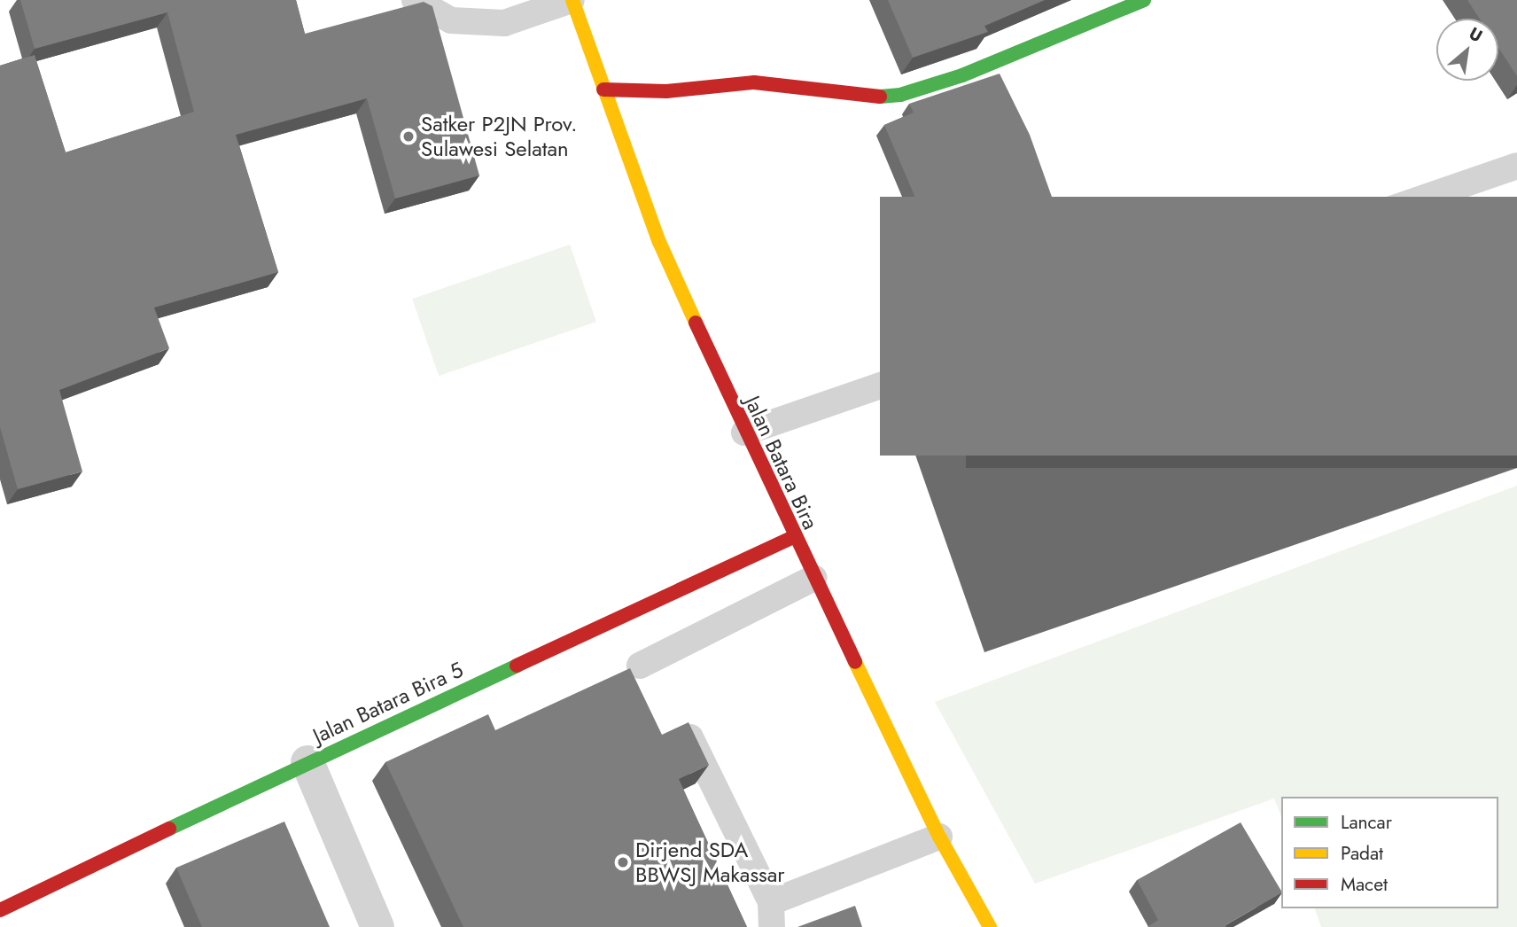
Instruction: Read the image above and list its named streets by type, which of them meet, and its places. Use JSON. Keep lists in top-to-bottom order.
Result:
{
  "streets": {
    "street": ["Jalan Batara Bira", "Jalan Batara Bira 5"]
  },
  "crossings": [
    ["Jalan Batara Bira", "Jalan Batara Bira 5"]
  ],
  "places": ["Satker P2JN Prov. Sulawesi Selatan", "Dirjend SDA BBWSJ Makassar"],
  "legend": ["Lancar", "Padat", "Macet"],
  "north": "top right"
}
